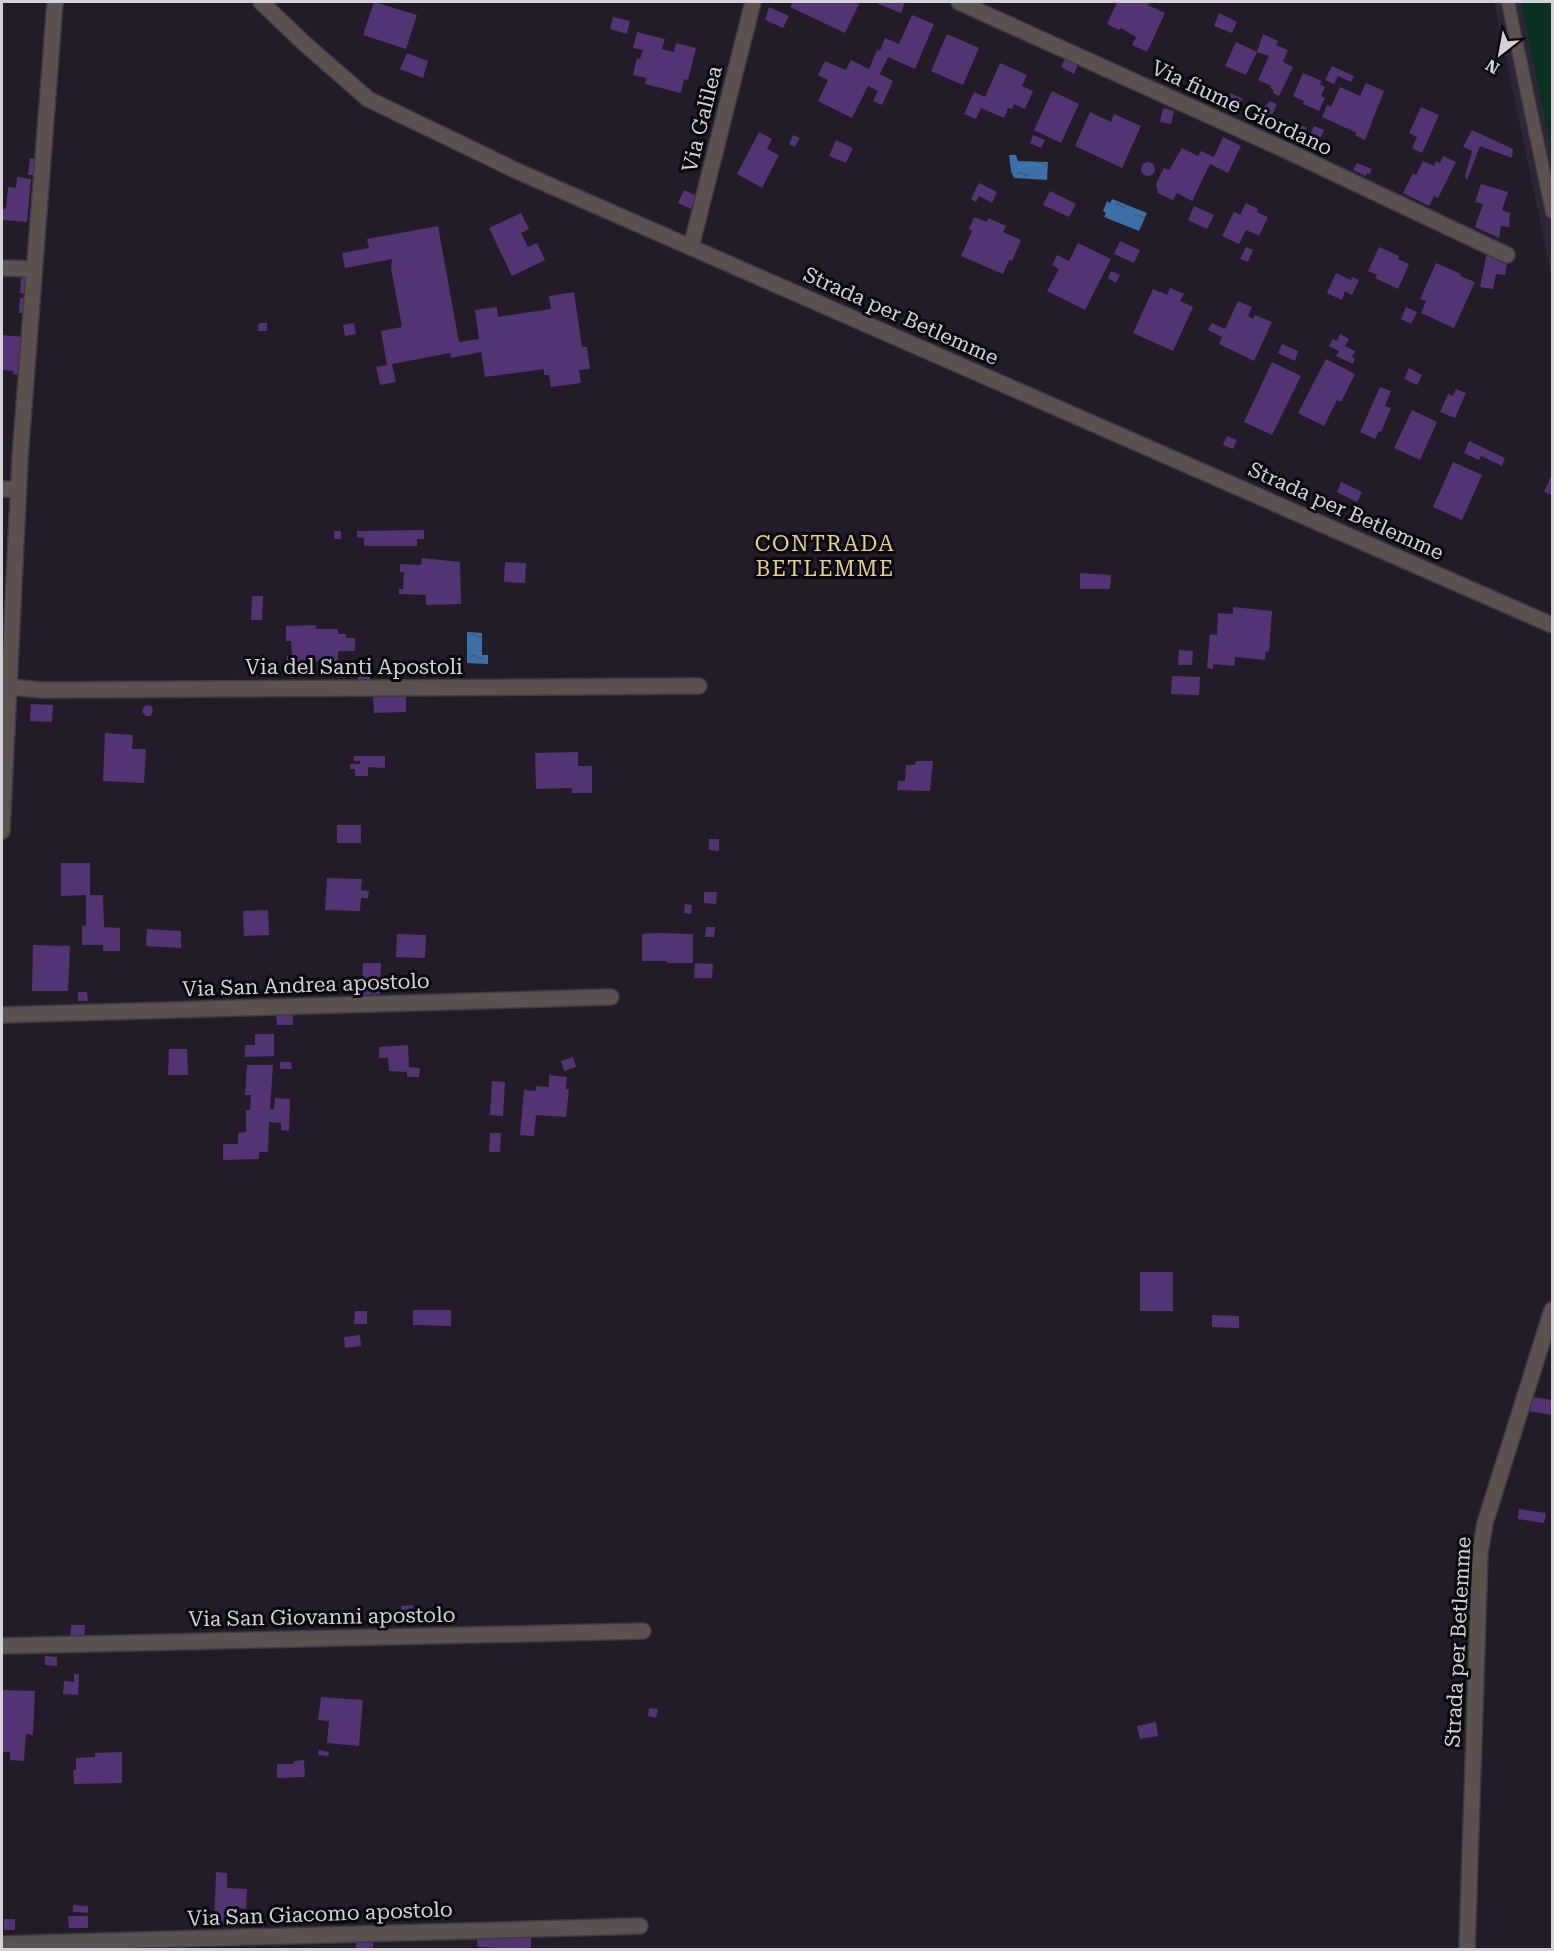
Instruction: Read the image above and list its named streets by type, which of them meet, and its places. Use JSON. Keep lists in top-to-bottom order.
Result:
{
  "streets": {
    "street": [
      "Via fiume Giordano",
      "Via Galilea",
      "Strada per Betlemme",
      "Via del Santi Apostoli",
      "Via San Andrea apostolo",
      "Via San Giovanni apostolo",
      "Via San Giacomo apostolo"
    ]
  },
  "crossings": [
    ["Via Galilea", "Strada per Betlemme"]
  ],
  "districts": ["CONTRADA BETLEMME"],
  "north": "bottom left"
}
